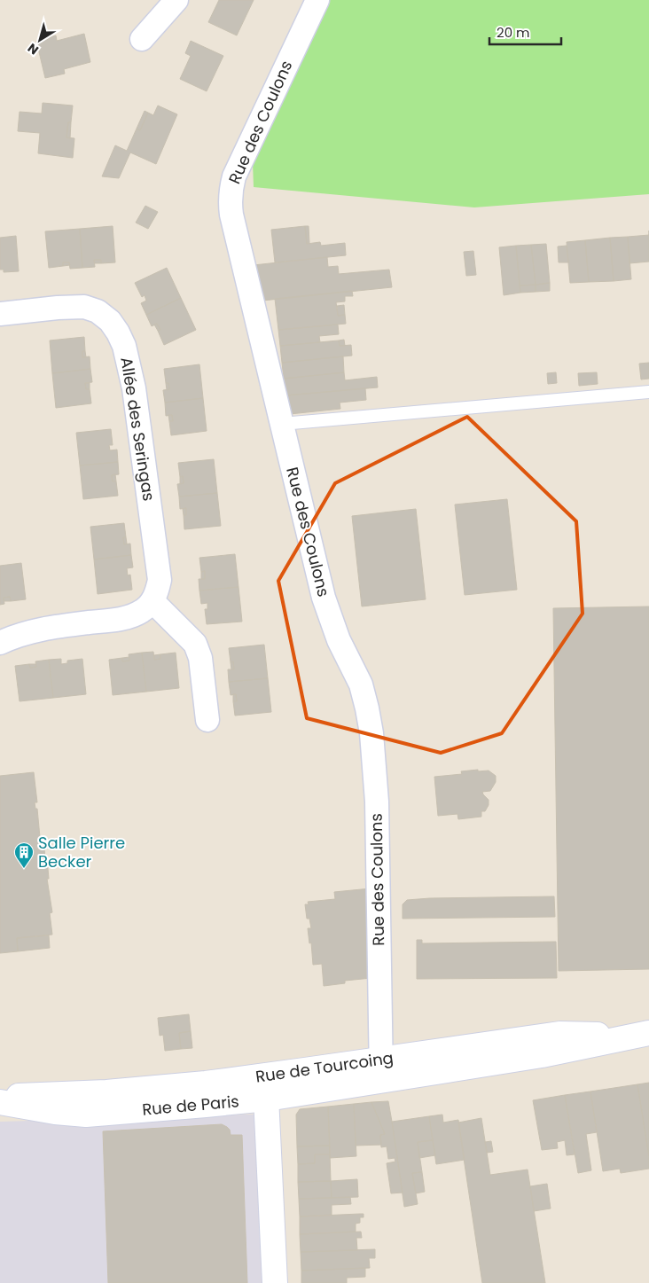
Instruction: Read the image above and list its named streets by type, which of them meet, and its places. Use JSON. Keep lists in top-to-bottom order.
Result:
{
  "streets": {
    "main road": ["Rue de Tourcoing", "Rue de Paris"],
    "street": ["Rue des Coulons", "Allée des Seringas"]
  },
  "crossings": [
    ["Rue des Coulons", "Rue de Tourcoing"],
    ["Rue des Coulons", "Rue de Paris"],
    ["Rue de Tourcoing", "Rue de Paris"]
  ],
  "places": {
    "building": ["Salle Pierre Becker"]
  },
  "scale_bar": "20 m",
  "north": "bottom left"
}
